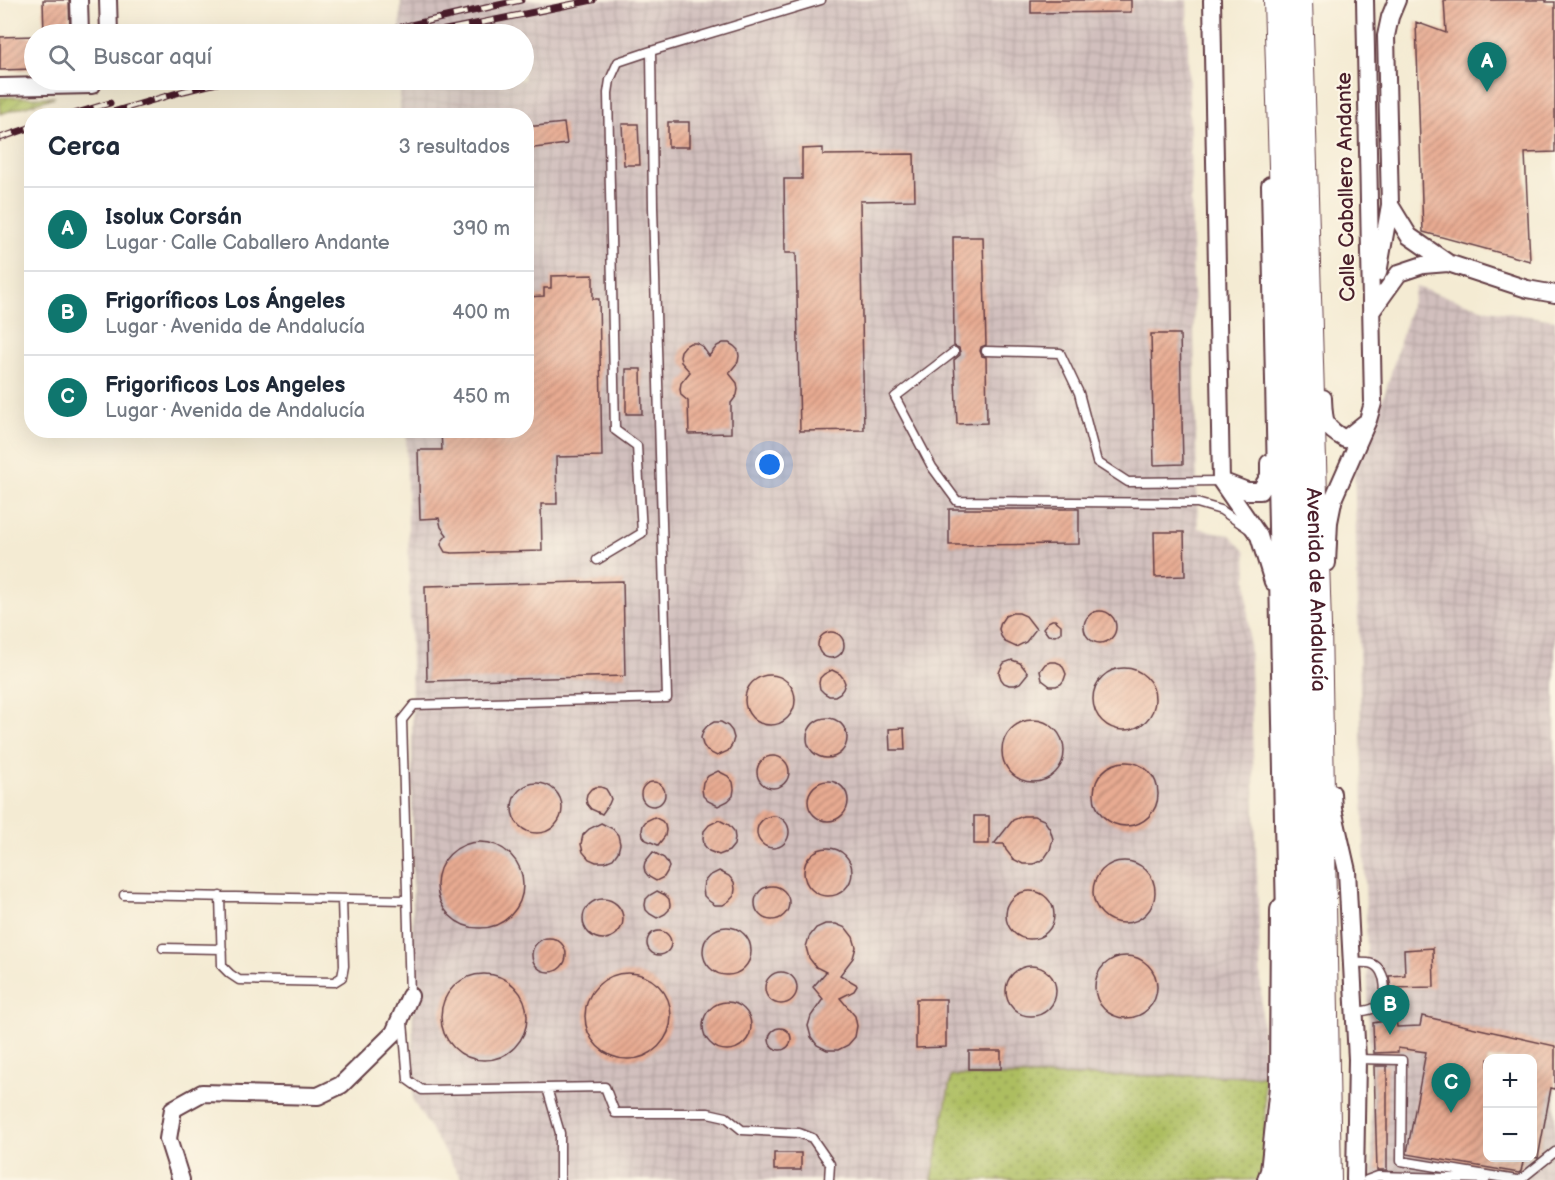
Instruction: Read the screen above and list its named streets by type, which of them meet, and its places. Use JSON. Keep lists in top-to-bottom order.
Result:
{
  "streets": {
    "main road": ["Avenida de Andalucía"],
    "street": ["Calle Caballero Andante"]
  },
  "page": {
    "search": "Buscar aquí",
    "pins": ["A", "B", "C"],
    "heading": ["Cerca", "3 resultados"],
    "list": [
      {
        "mark": "A",
        "name": "Isolux Corsán",
        "note": "Lugar · Calle Caballero Andante",
        "value": "390 m"
      },
      {
        "mark": "B",
        "name": "Frigoríficos Los Ángeles",
        "note": "Lugar · Avenida de Andalucía",
        "value": "400 m"
      },
      {
        "mark": "C",
        "name": "Frigorificos Los Angeles",
        "note": "Lugar · Avenida de Andalucía",
        "value": "450 m"
      }
    ],
    "map_buttons": ["+", "−"]
  }
}
